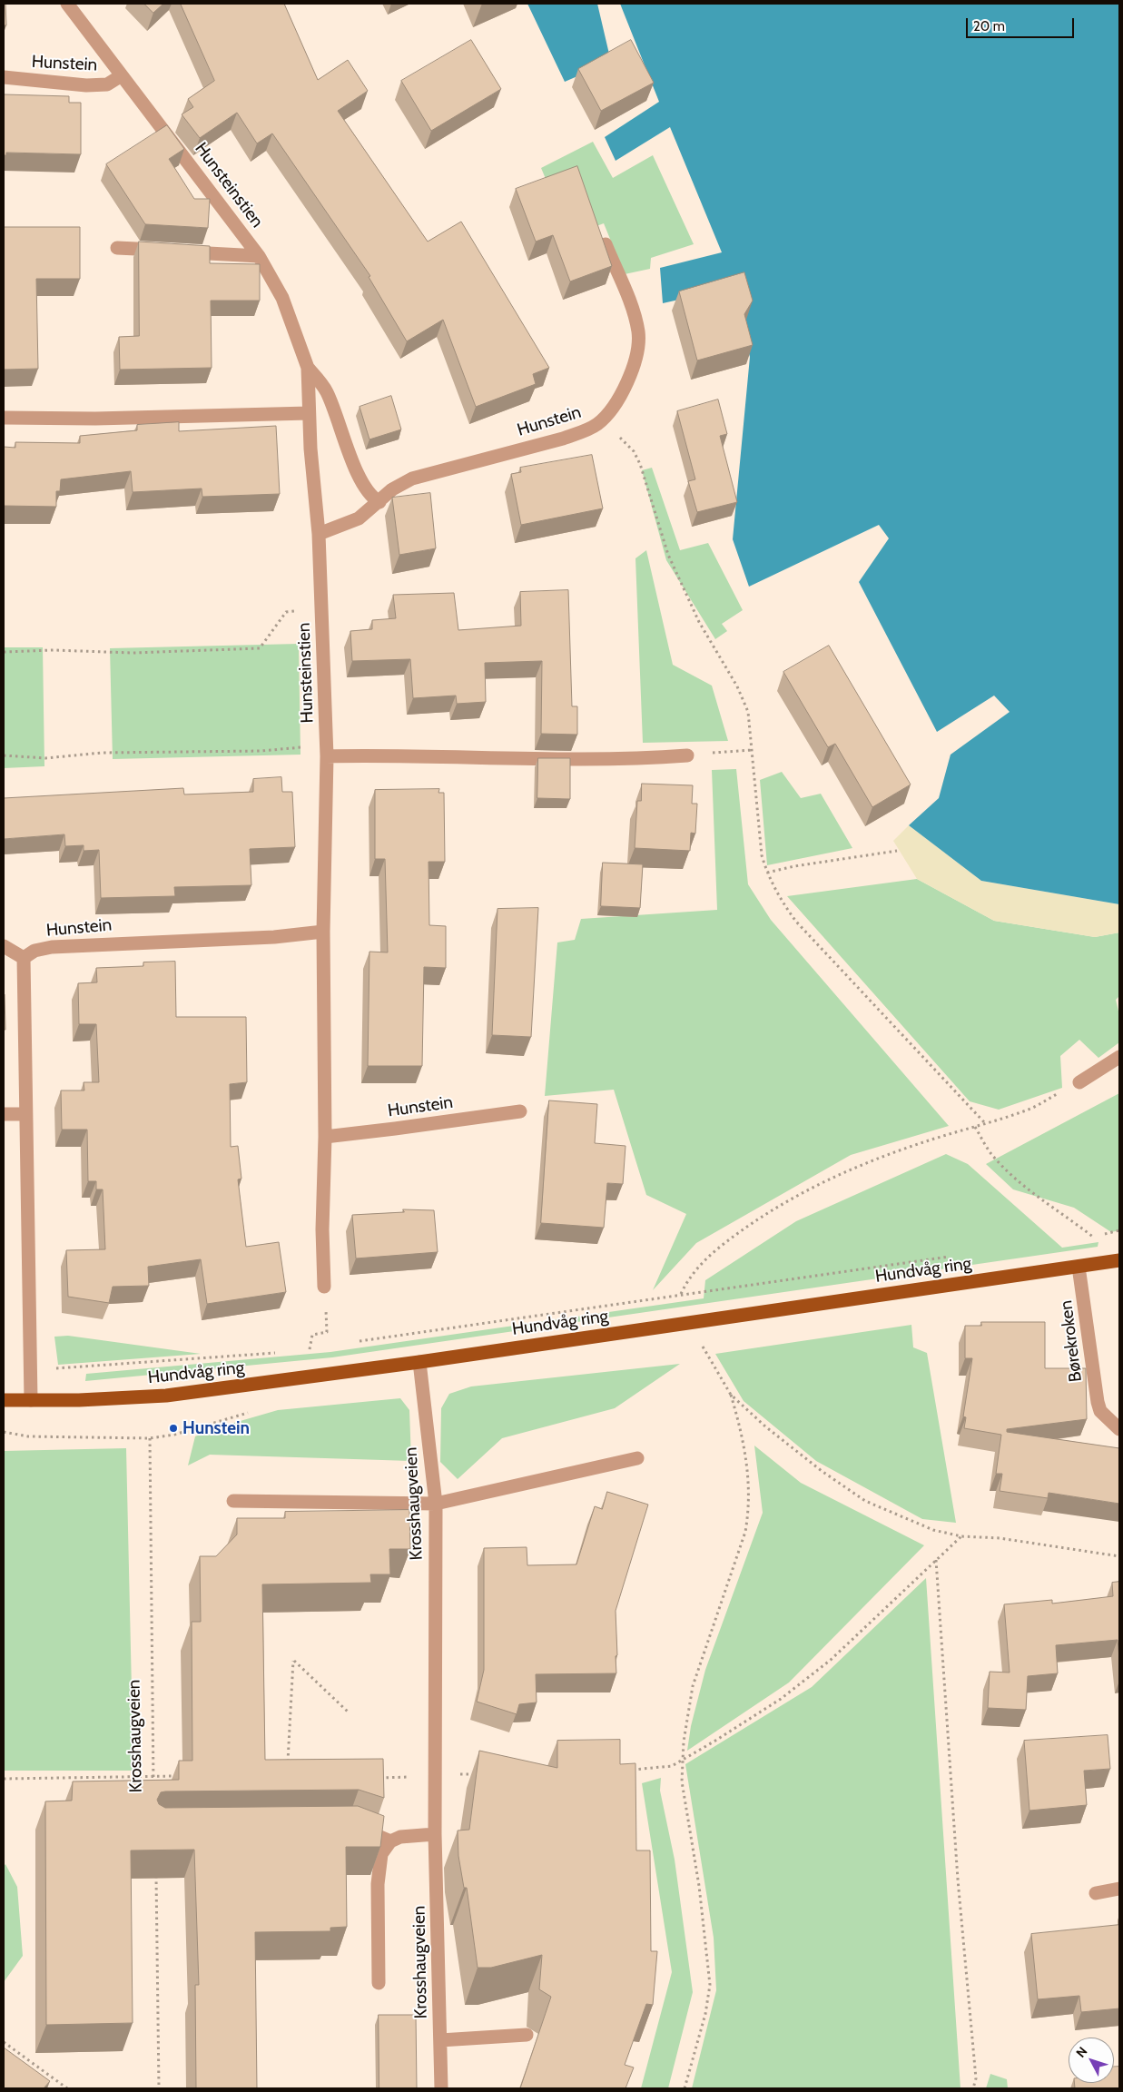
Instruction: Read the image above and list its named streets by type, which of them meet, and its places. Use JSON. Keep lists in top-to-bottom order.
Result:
{
  "streets": {
    "main road": ["Hundvåg ring"],
    "street": [
      "Hunstein",
      "Hunsteinstien",
      "Børekroken",
      "Krosshaugveien"
    ]
  },
  "crossings": [
    ["Hunstein", "Hunsteinstien"],
    ["Hundvåg ring", "Børekroken"],
    ["Hundvåg ring", "Krosshaugveien"]
  ],
  "places": ["Hunstein"],
  "scale_bar": "20 m",
  "north": "top left"
}
